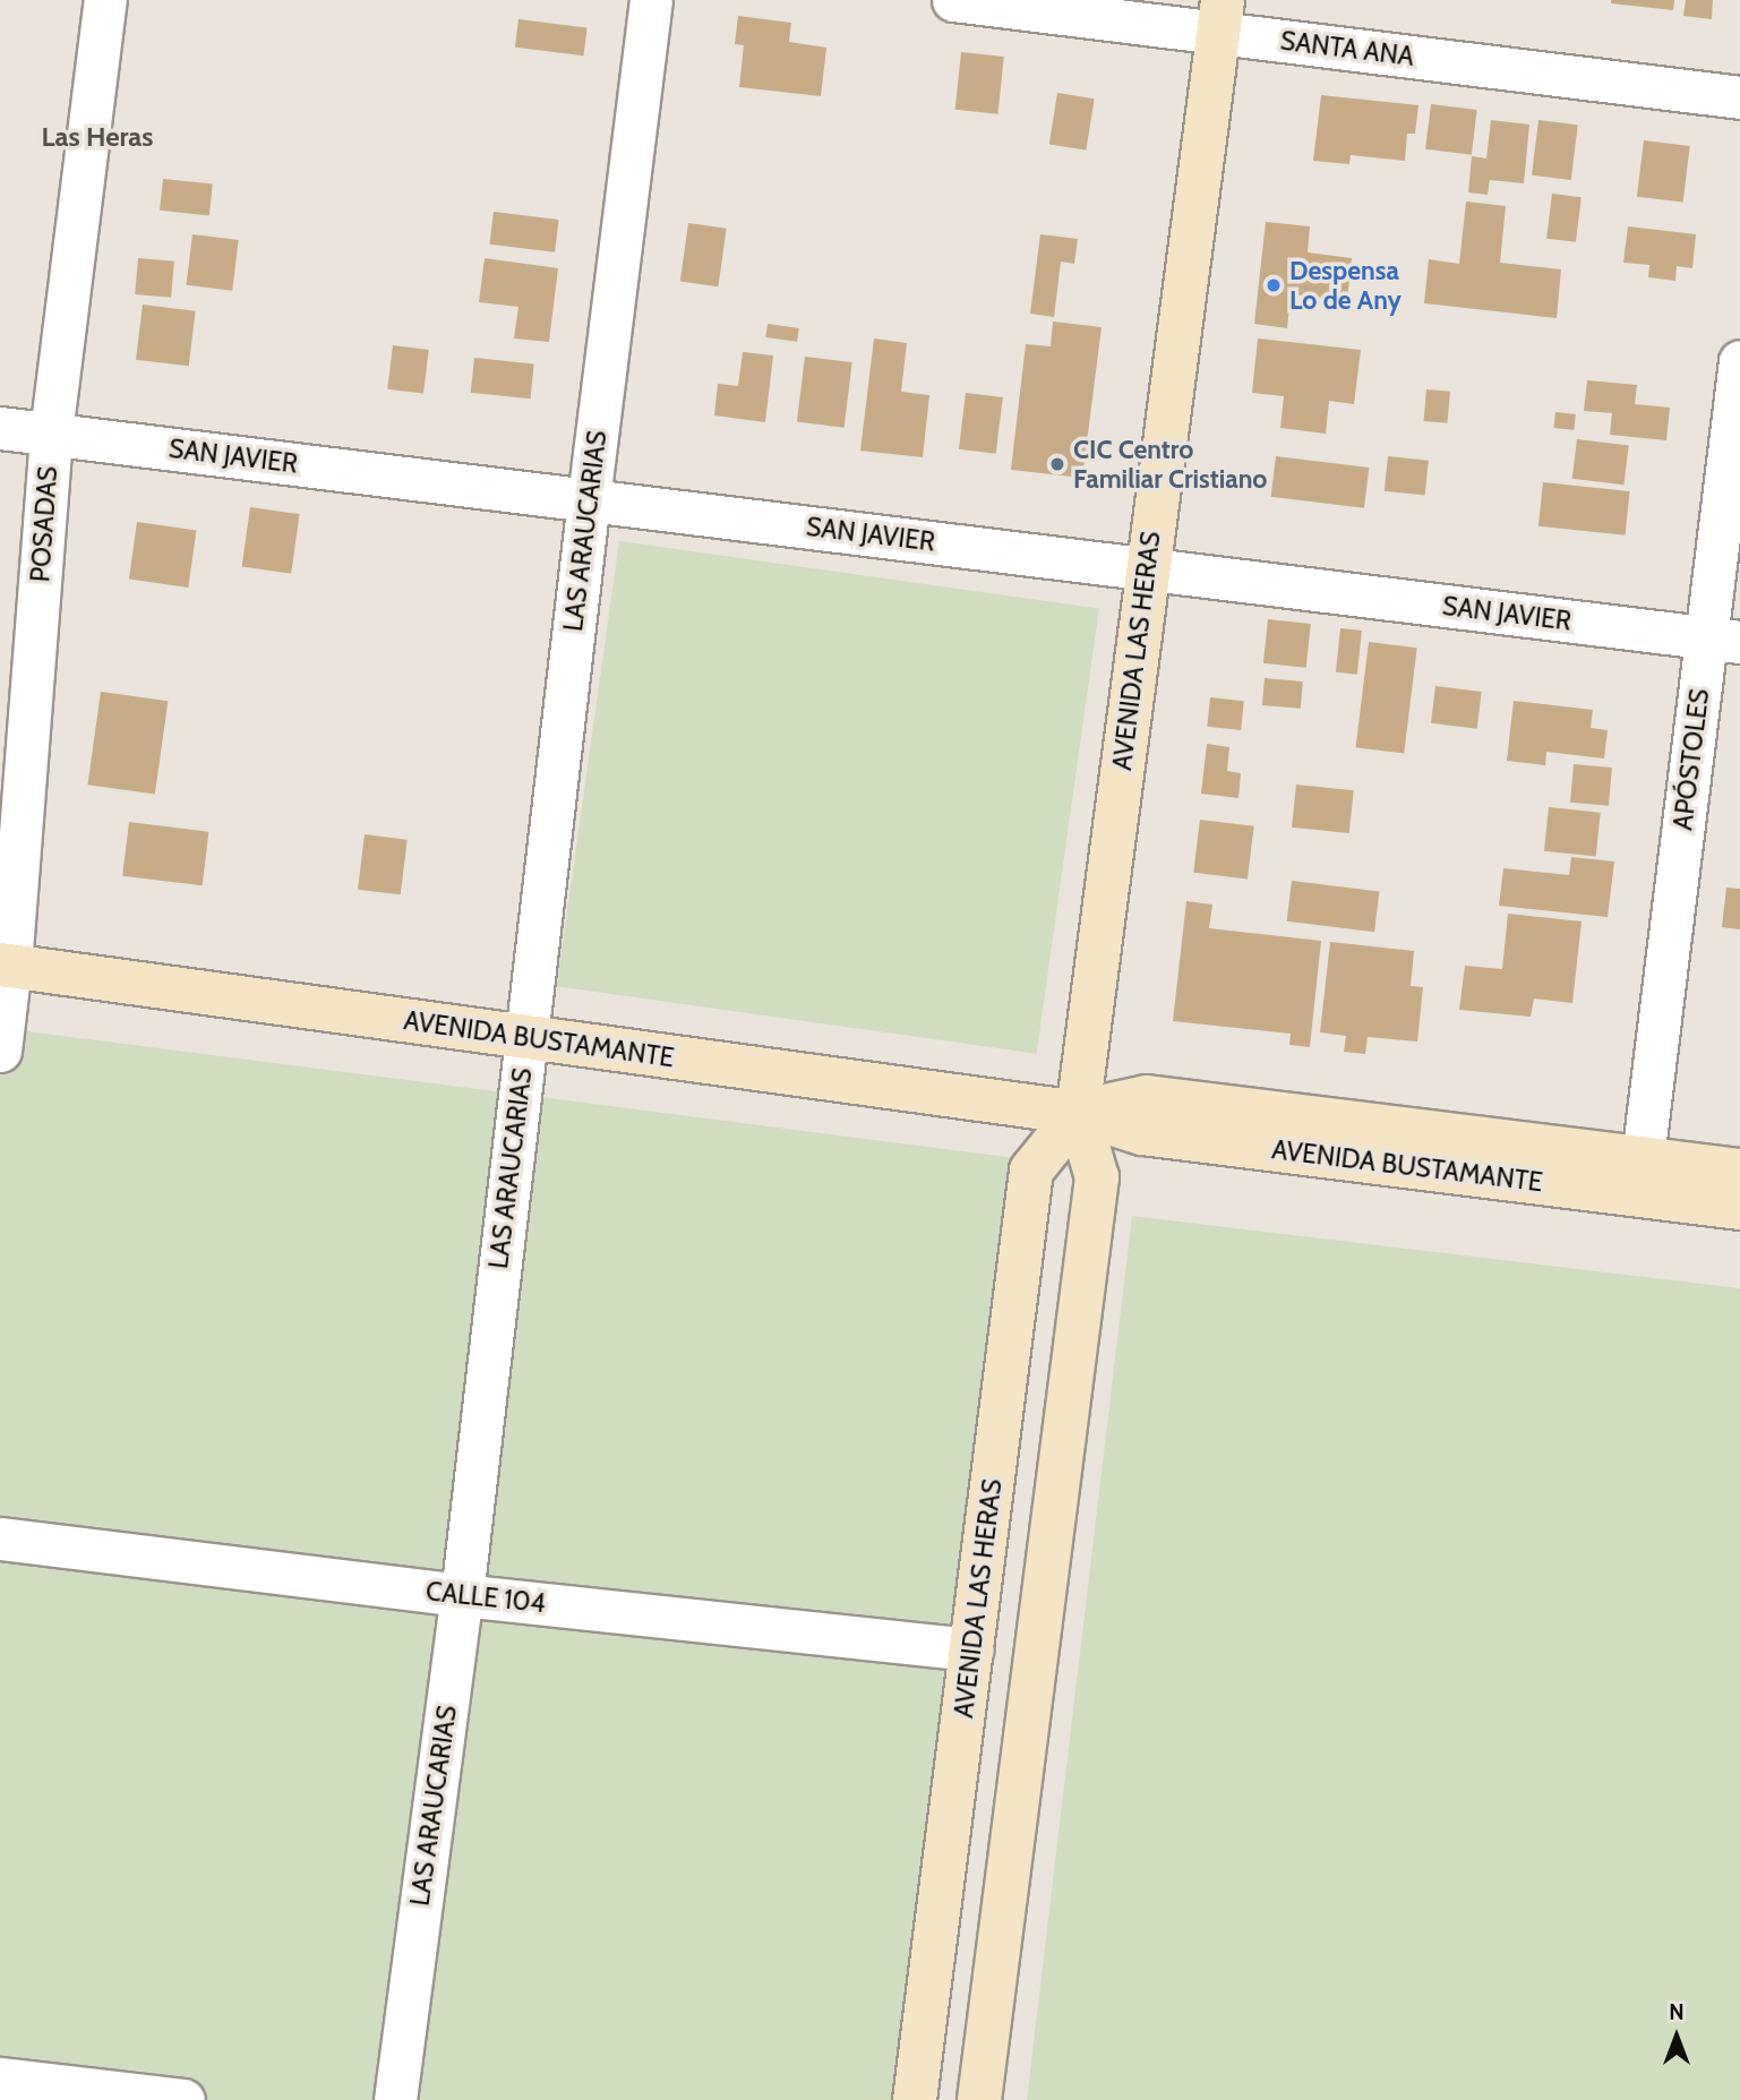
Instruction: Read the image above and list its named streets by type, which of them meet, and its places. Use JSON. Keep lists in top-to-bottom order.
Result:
{
  "streets": {
    "main road": ["AVENIDA LAS HERAS", "AVENIDA BUSTAMANTE"],
    "street": [
      "SANTA ANA",
      "SAN JAVIER",
      "POSADAS",
      "LAS ARAUCARIAS",
      "APÓSTOLES",
      "CALLE 104"
    ]
  },
  "crossings": [
    ["SANTA ANA", "AVENIDA LAS HERAS"],
    ["SAN JAVIER", "POSADAS"],
    ["SAN JAVIER", "LAS ARAUCARIAS"],
    ["SAN JAVIER", "AVENIDA LAS HERAS"],
    ["SAN JAVIER", "APÓSTOLES"],
    ["POSADAS", "AVENIDA BUSTAMANTE"],
    ["LAS ARAUCARIAS", "AVENIDA BUSTAMANTE"],
    ["LAS ARAUCARIAS", "CALLE 104"],
    ["AVENIDA LAS HERAS", "AVENIDA BUSTAMANTE"],
    ["AVENIDA LAS HERAS", "CALLE 104"],
    ["APÓSTOLES", "AVENIDA BUSTAMANTE"]
  ],
  "districts": ["Las Heras"],
  "places": ["Despensa Lo de Any", "CIC Centro Familiar Cristiano"],
  "north": "top"
}
